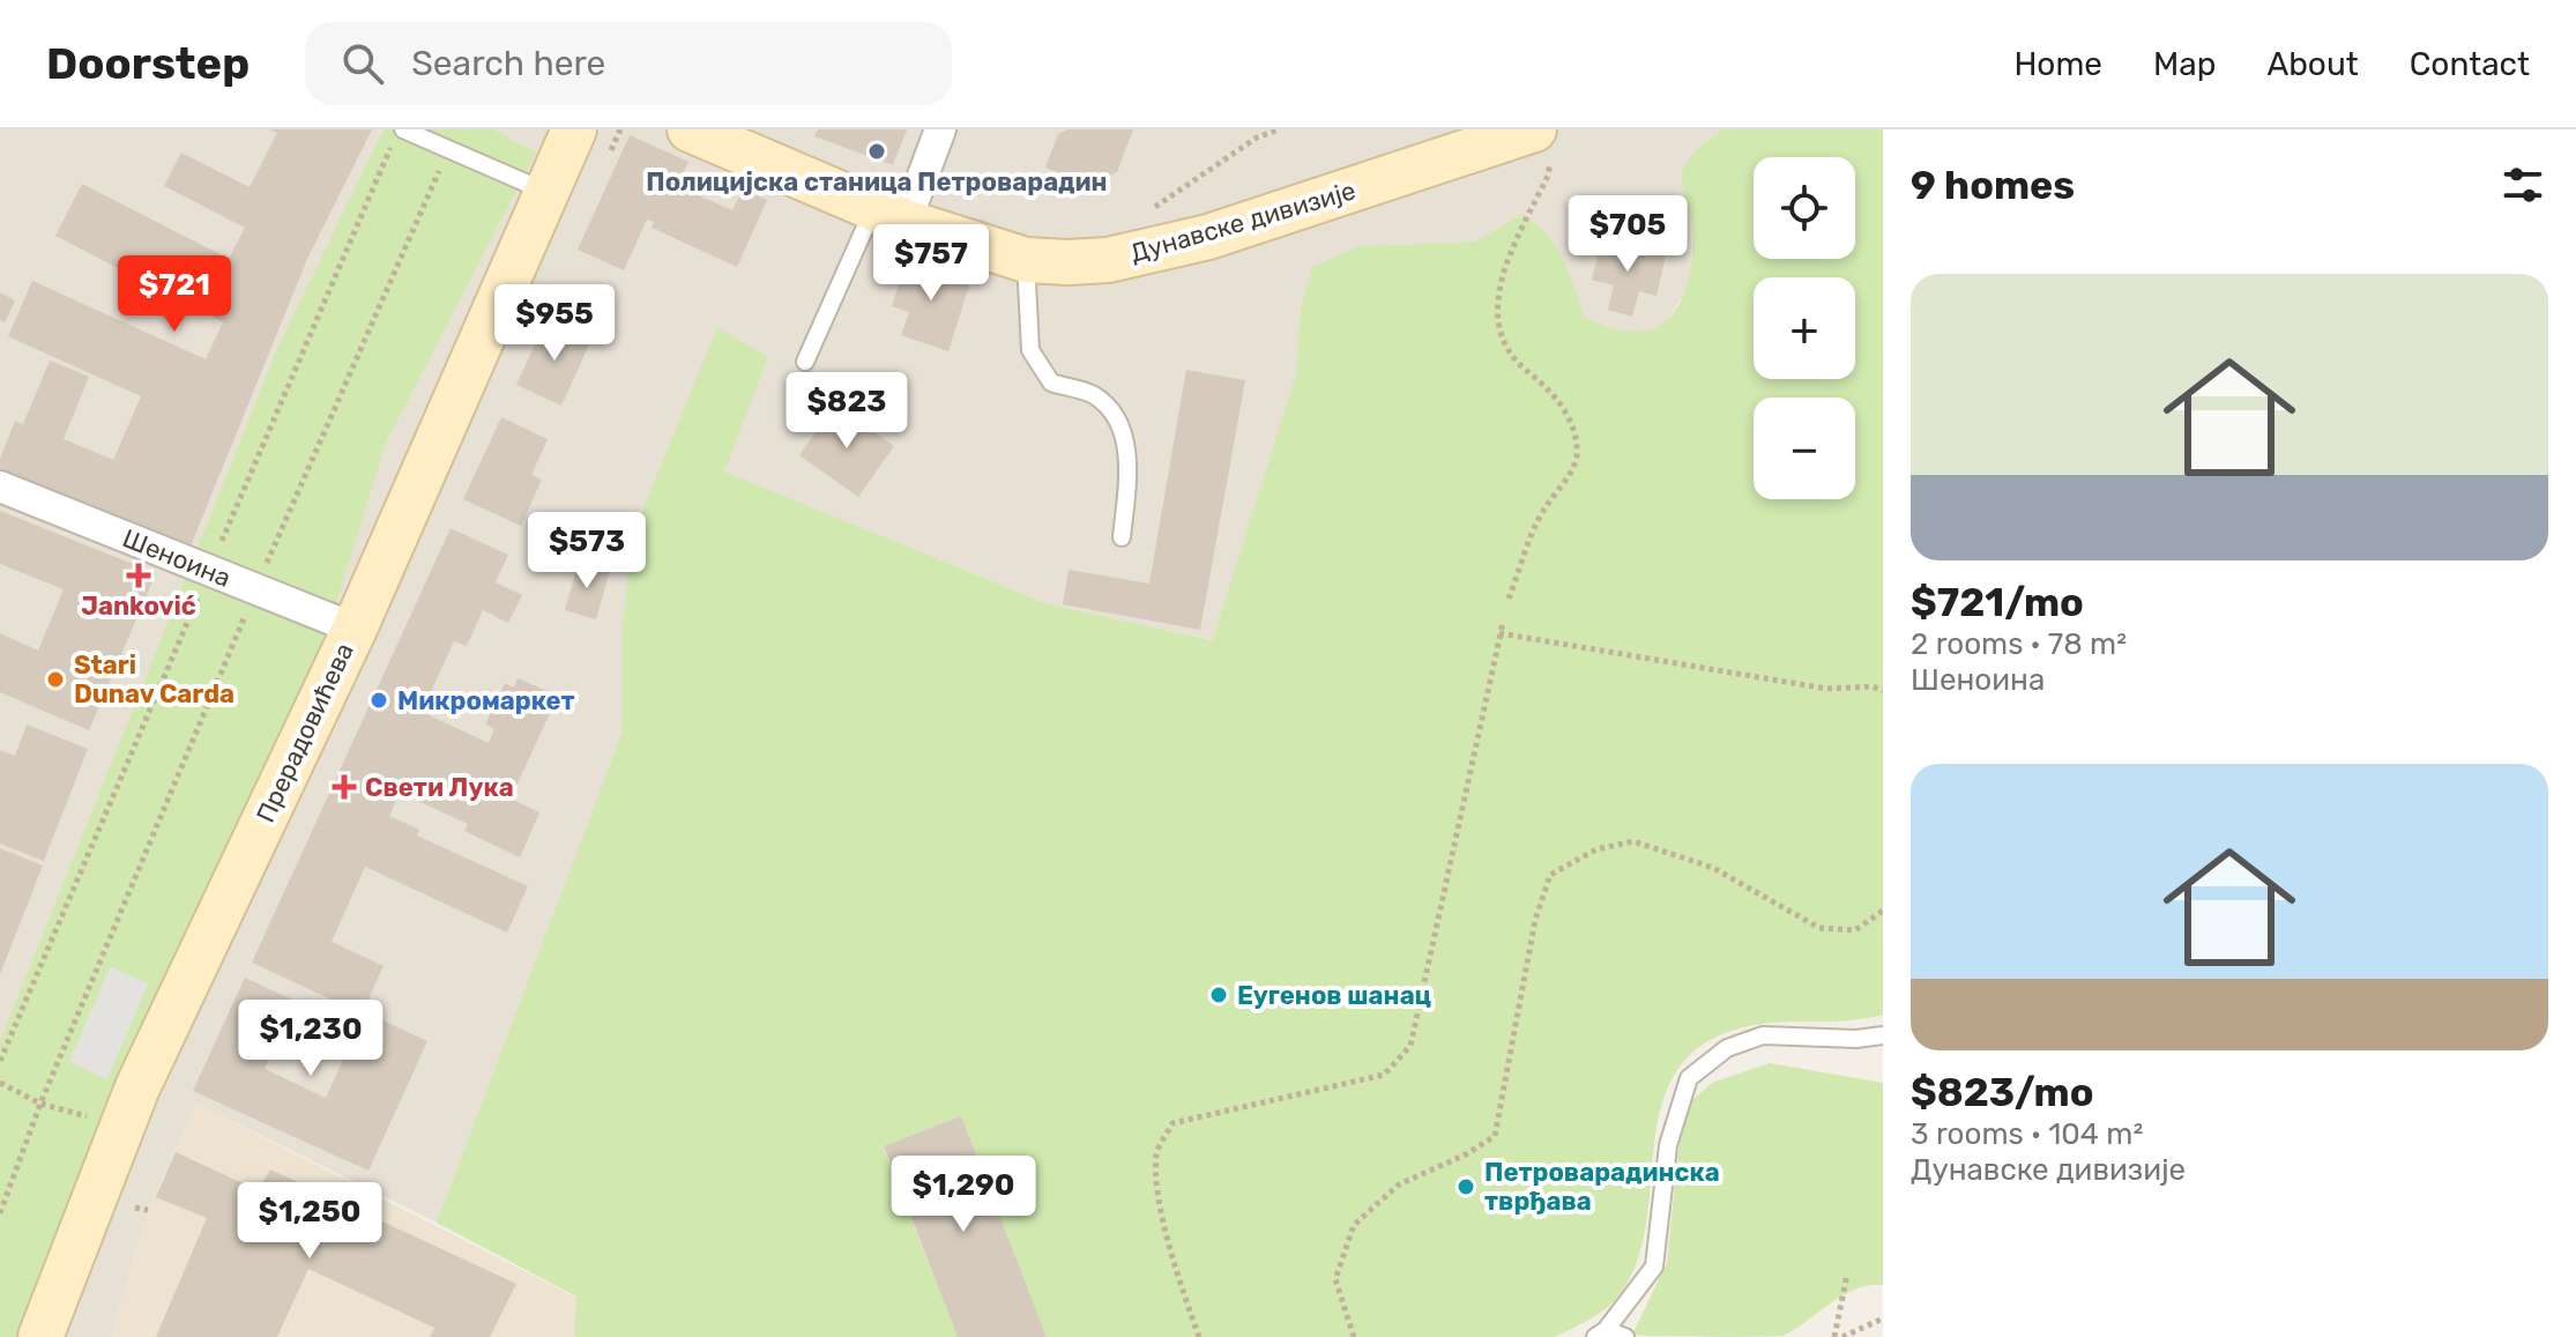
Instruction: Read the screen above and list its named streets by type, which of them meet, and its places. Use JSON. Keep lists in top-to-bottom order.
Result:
{
  "streets": {
    "main road": ["Дунавске дивизије", "Прерадовићева"],
    "street": ["Шеноина"]
  },
  "crossings": [
    ["Шеноина", "Прерадовићева"]
  ],
  "places": {
    "other": [
      "Полицијска станица Петроварадин",
      "Stari Dunav Carda",
      "Микромаркет",
      "Еугенов шанац",
      "Петроварадинска тврђава"
    ],
    "health": ["Janković", "Свети Лука"]
  },
  "page": {
    "header": "Doorstep",
    "search": "Search here",
    "nav": [
      "Home",
      "Map",
      "About",
      "Contact"
    ],
    "heading": "9 homes",
    "map_buttons": ["+", "−"],
    "price": [
      "$705",
      "$757",
      "$721",
      "$955",
      "$823",
      "$573",
      "$1,230",
      "$1,290",
      "$1,250"
    ],
    "list": [
      {
        "name": "$721/mo",
        "note": "2 rooms · 78 m² · Шеноина"
      },
      {
        "name": "$823/mo",
        "note": "3 rooms · 104 m² · Дунавске дивизије"
      }
    ]
  }
}
